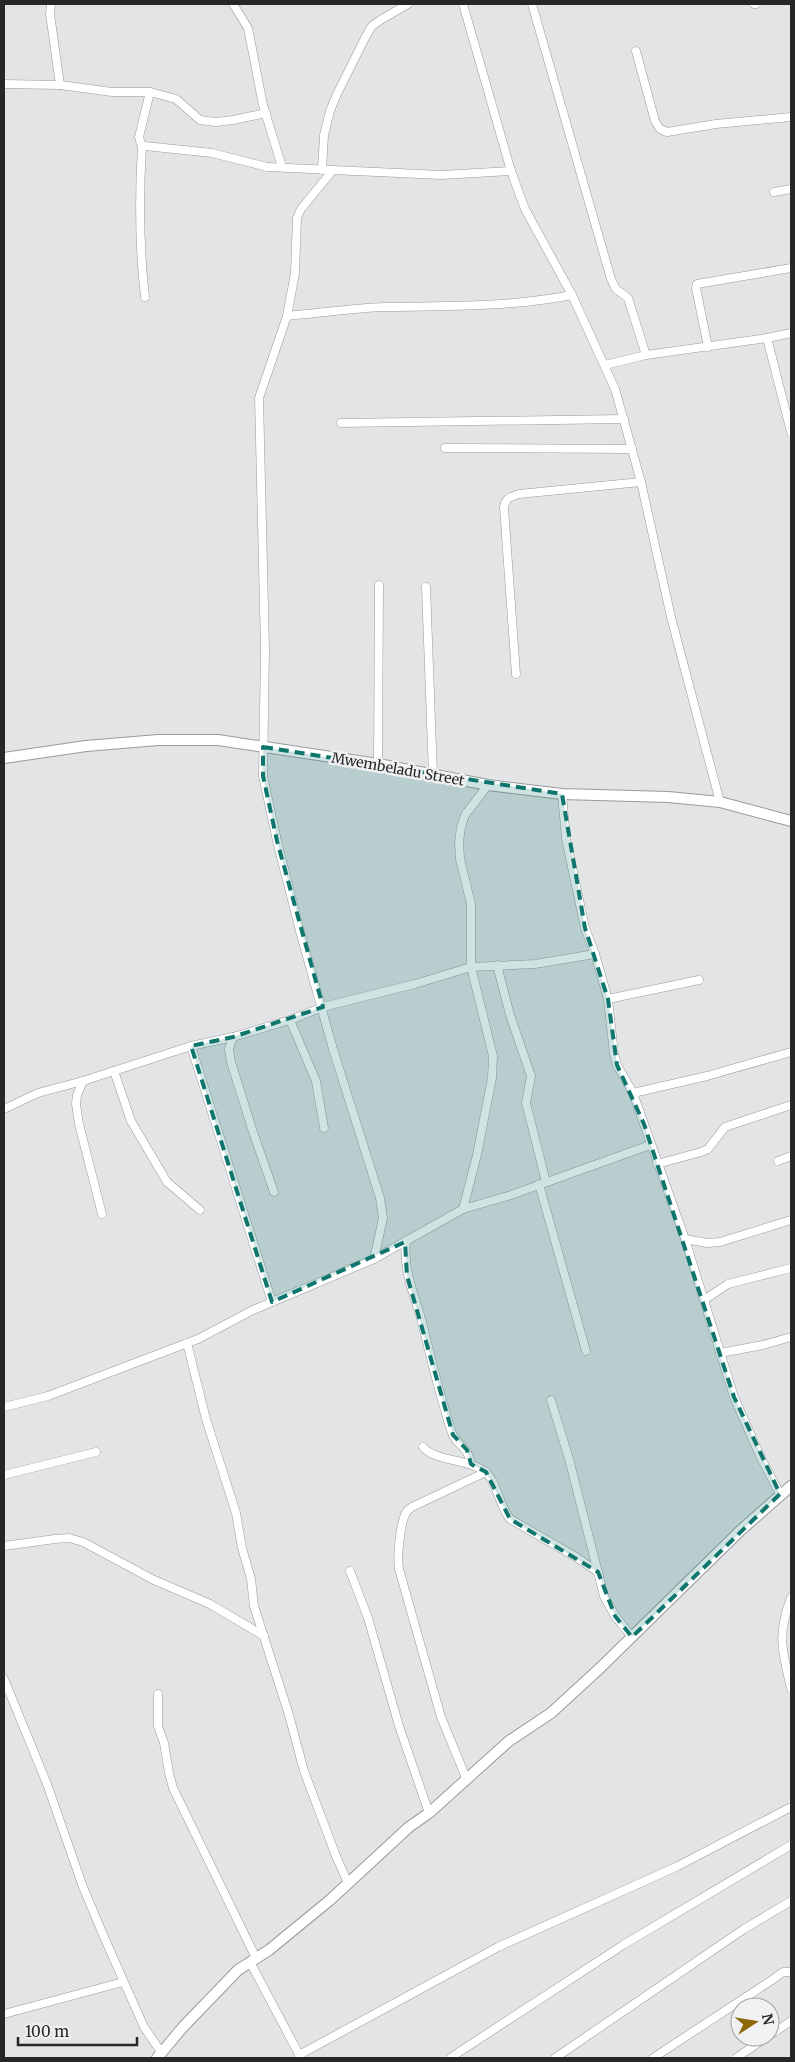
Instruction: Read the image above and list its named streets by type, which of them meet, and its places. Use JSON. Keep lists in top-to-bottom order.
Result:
{
  "streets": {
    "street": ["Mwembeladu Street"]
  },
  "scale_bar": "100 m",
  "north": "right"
}
